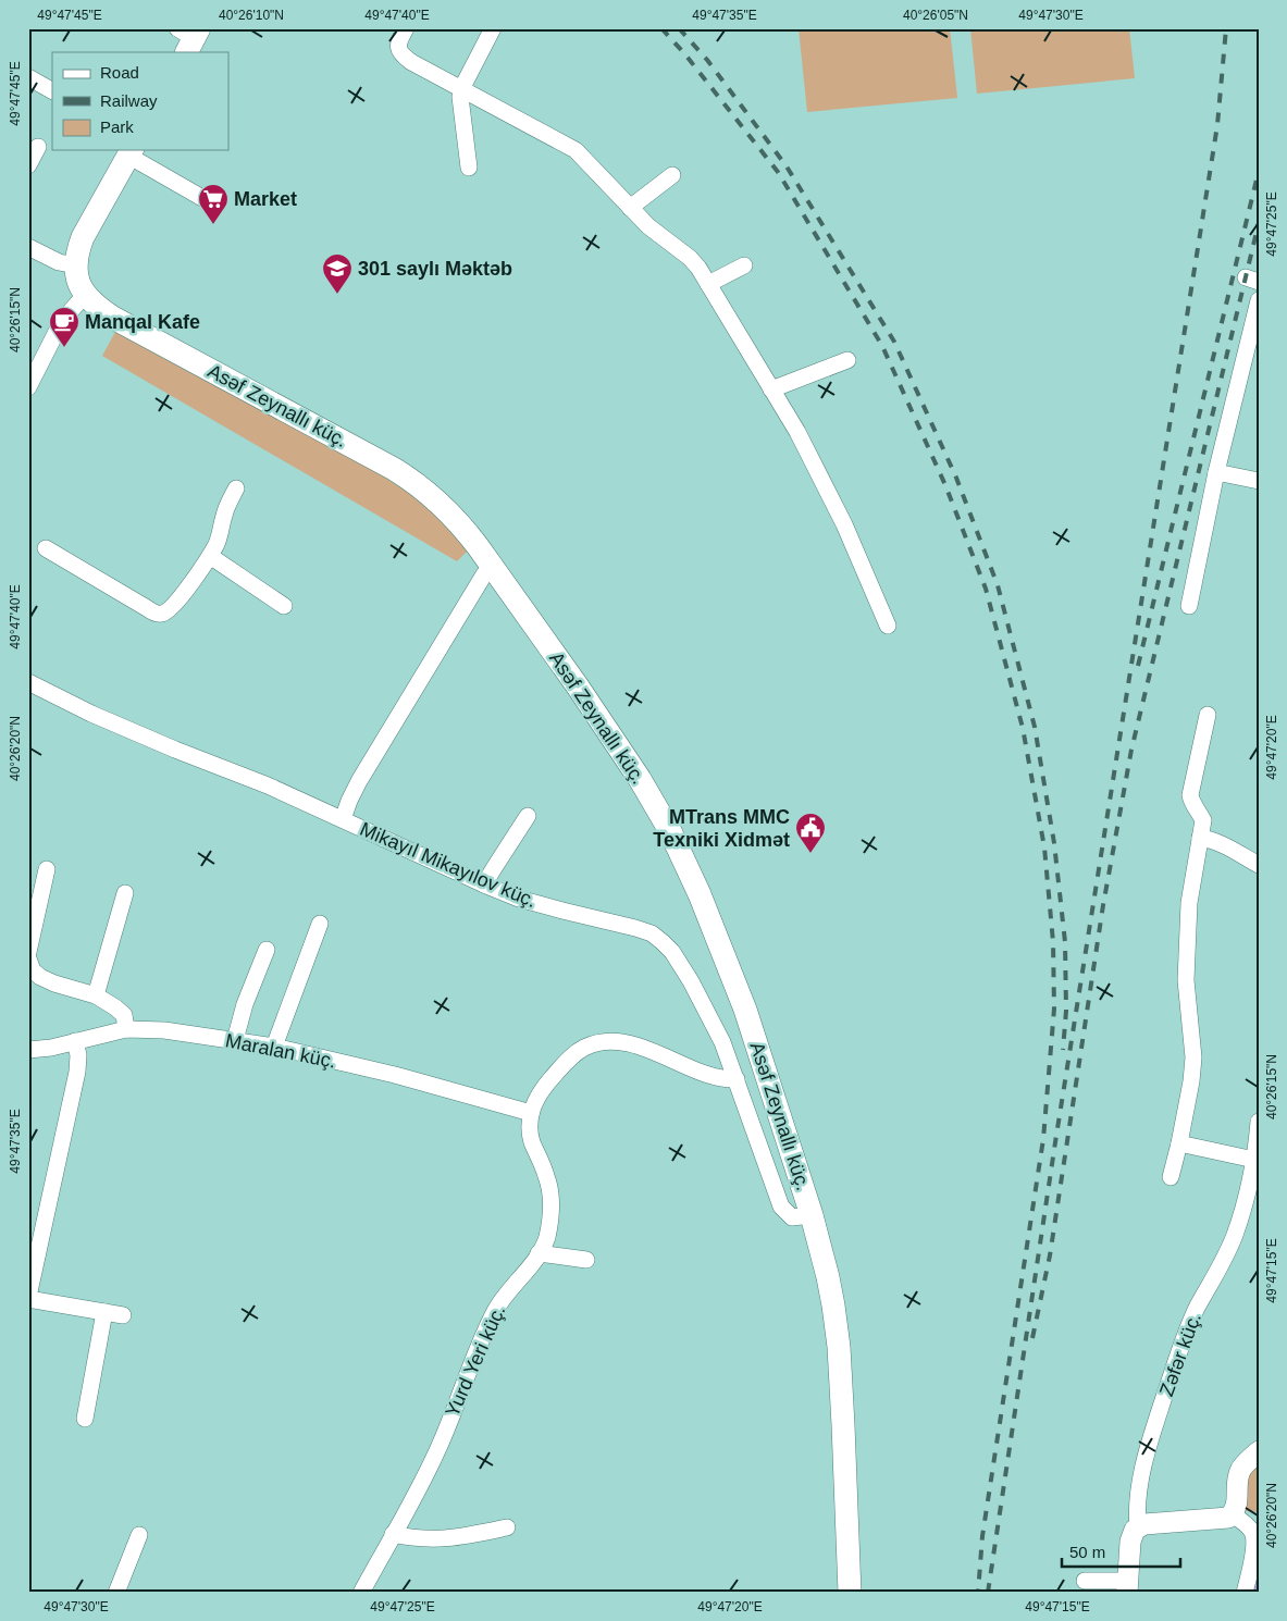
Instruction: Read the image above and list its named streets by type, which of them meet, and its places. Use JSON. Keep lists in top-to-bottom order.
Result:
{
  "streets": {
    "main road": ["Asəf Zeynallı küç."],
    "street": [
      "Mikayıl Mikayılov küç.",
      "Maralan küç.",
      "Zəfər küç.",
      "Yurd Yeri küç."
    ]
  },
  "crossings": [
    ["Asəf Zeynallı küç.", "Mikayıl Mikayılov küç."],
    ["Maralan küç.", "Yurd Yeri küç."]
  ],
  "places": {
    "supermarket": ["Market"],
    "school or university": ["301 saylı Məktəb"],
    "cafe": ["Manqal Kafe"],
    "public building": ["MTrans MMC Texniki Xidmət"]
  },
  "legend": ["Road", "Railway", "Park"],
  "scale_bar": "50 m",
  "coordinates": [
    "49°47'45\"E",
    "40°26'10\"N",
    "49°47'40\"E",
    "49°47'35\"E",
    "40°26'05\"N",
    "49°47'30\"E",
    "49°47'25\"E",
    "40°26'15\"N",
    "49°47'20\"E",
    "40°26'20\"N",
    "49°47'15\"E"
  ]
}
